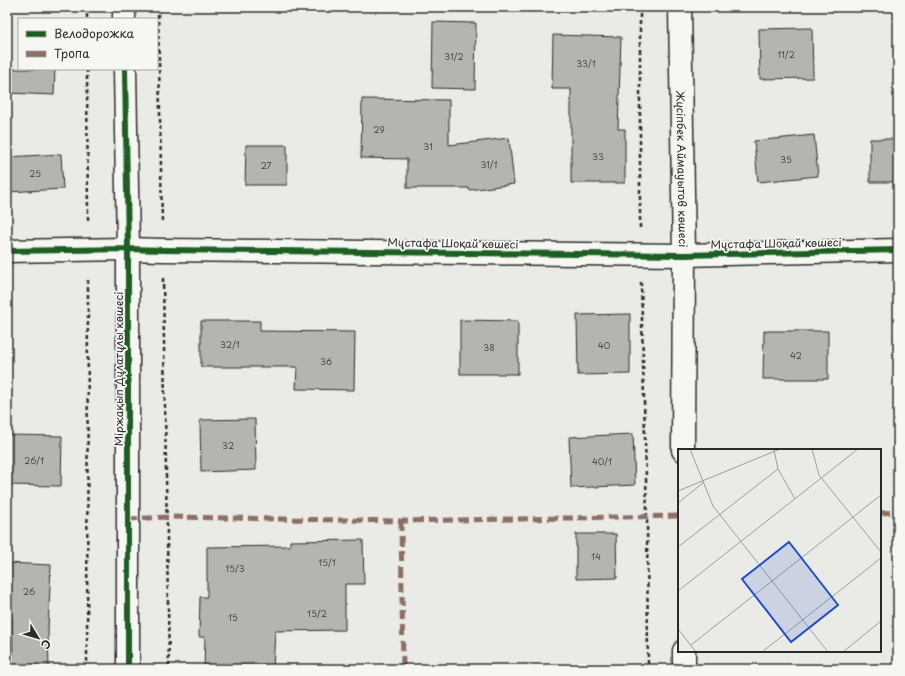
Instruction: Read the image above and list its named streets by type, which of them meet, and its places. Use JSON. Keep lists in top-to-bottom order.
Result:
{
  "streets": {
    "street": ["Жүсіпбек Аймауытов көшесі", "Мұстафа Шоқай көшесі", "Міржақып Дұлатұлы көшесі"]
  },
  "crossings": [
    ["Жүсіпбек Аймауытов көшесі", "Мұстафа Шоқай көшесі"],
    ["Мұстафа Шоқай көшесі", "Міржақып Дұлатұлы көшесі"]
  ],
  "house_numbers": [
    "11/2",
    "31/2",
    "33/1",
    "29",
    "31",
    "33",
    "35",
    "31/1",
    "27",
    "25",
    "32/1",
    "40",
    "38",
    "42",
    "36",
    "32",
    "26/1",
    "40/1",
    "14",
    "15/1",
    "15/3",
    "26",
    "15/2",
    "15"
  ],
  "legend": ["Велодорожка", "Тропа"],
  "north": "bottom right"
}
